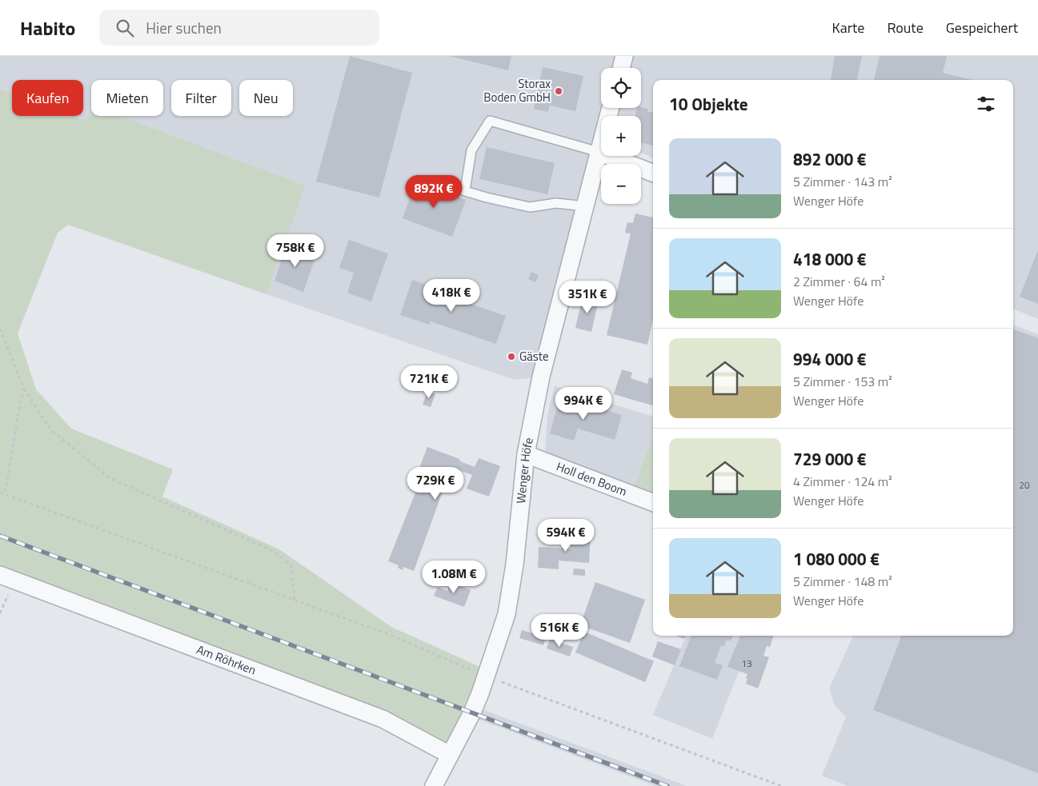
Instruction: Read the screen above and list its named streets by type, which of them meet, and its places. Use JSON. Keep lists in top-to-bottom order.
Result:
{
  "streets": {
    "street": ["Wenger Höfe", "Holl den Boom", "Am Röhrken"]
  },
  "crossings": [
    ["Wenger Höfe", "Holl den Boom"],
    ["Wenger Höfe", "Am Röhrken"]
  ],
  "places": ["Storax Boden GmbH", "Gäste"],
  "house_numbers": ["20", "13"],
  "page": {
    "header": "Habito",
    "search": "Hier suchen",
    "nav": ["Karte", "Route", "Gespeichert"],
    "map_buttons": ["+", "−"],
    "chip": [
      "Kaufen",
      "Mieten",
      "Filter",
      "Neu"
    ],
    "heading": "10 Objekte",
    "list": [
      {
        "name": "892 000 €",
        "note": "5 Zimmer · 143 m² · Wenger Höfe"
      },
      {
        "name": "418 000 €",
        "note": "2 Zimmer · 64 m² · Wenger Höfe"
      },
      {
        "name": "994 000 €",
        "note": "5 Zimmer · 153 m² · Wenger Höfe"
      },
      {
        "name": "729 000 €",
        "note": "4 Zimmer · 124 m² · Wenger Höfe"
      },
      {
        "name": "1 080 000 €",
        "note": "5 Zimmer · 148 m² · Wenger Höfe"
      }
    ],
    "price": [
      "892K €",
      "758K €",
      "418K €",
      "351K €",
      "721K €",
      "994K €",
      "729K €",
      "594K €",
      "1.08M €",
      "516K €"
    ]
  }
}
